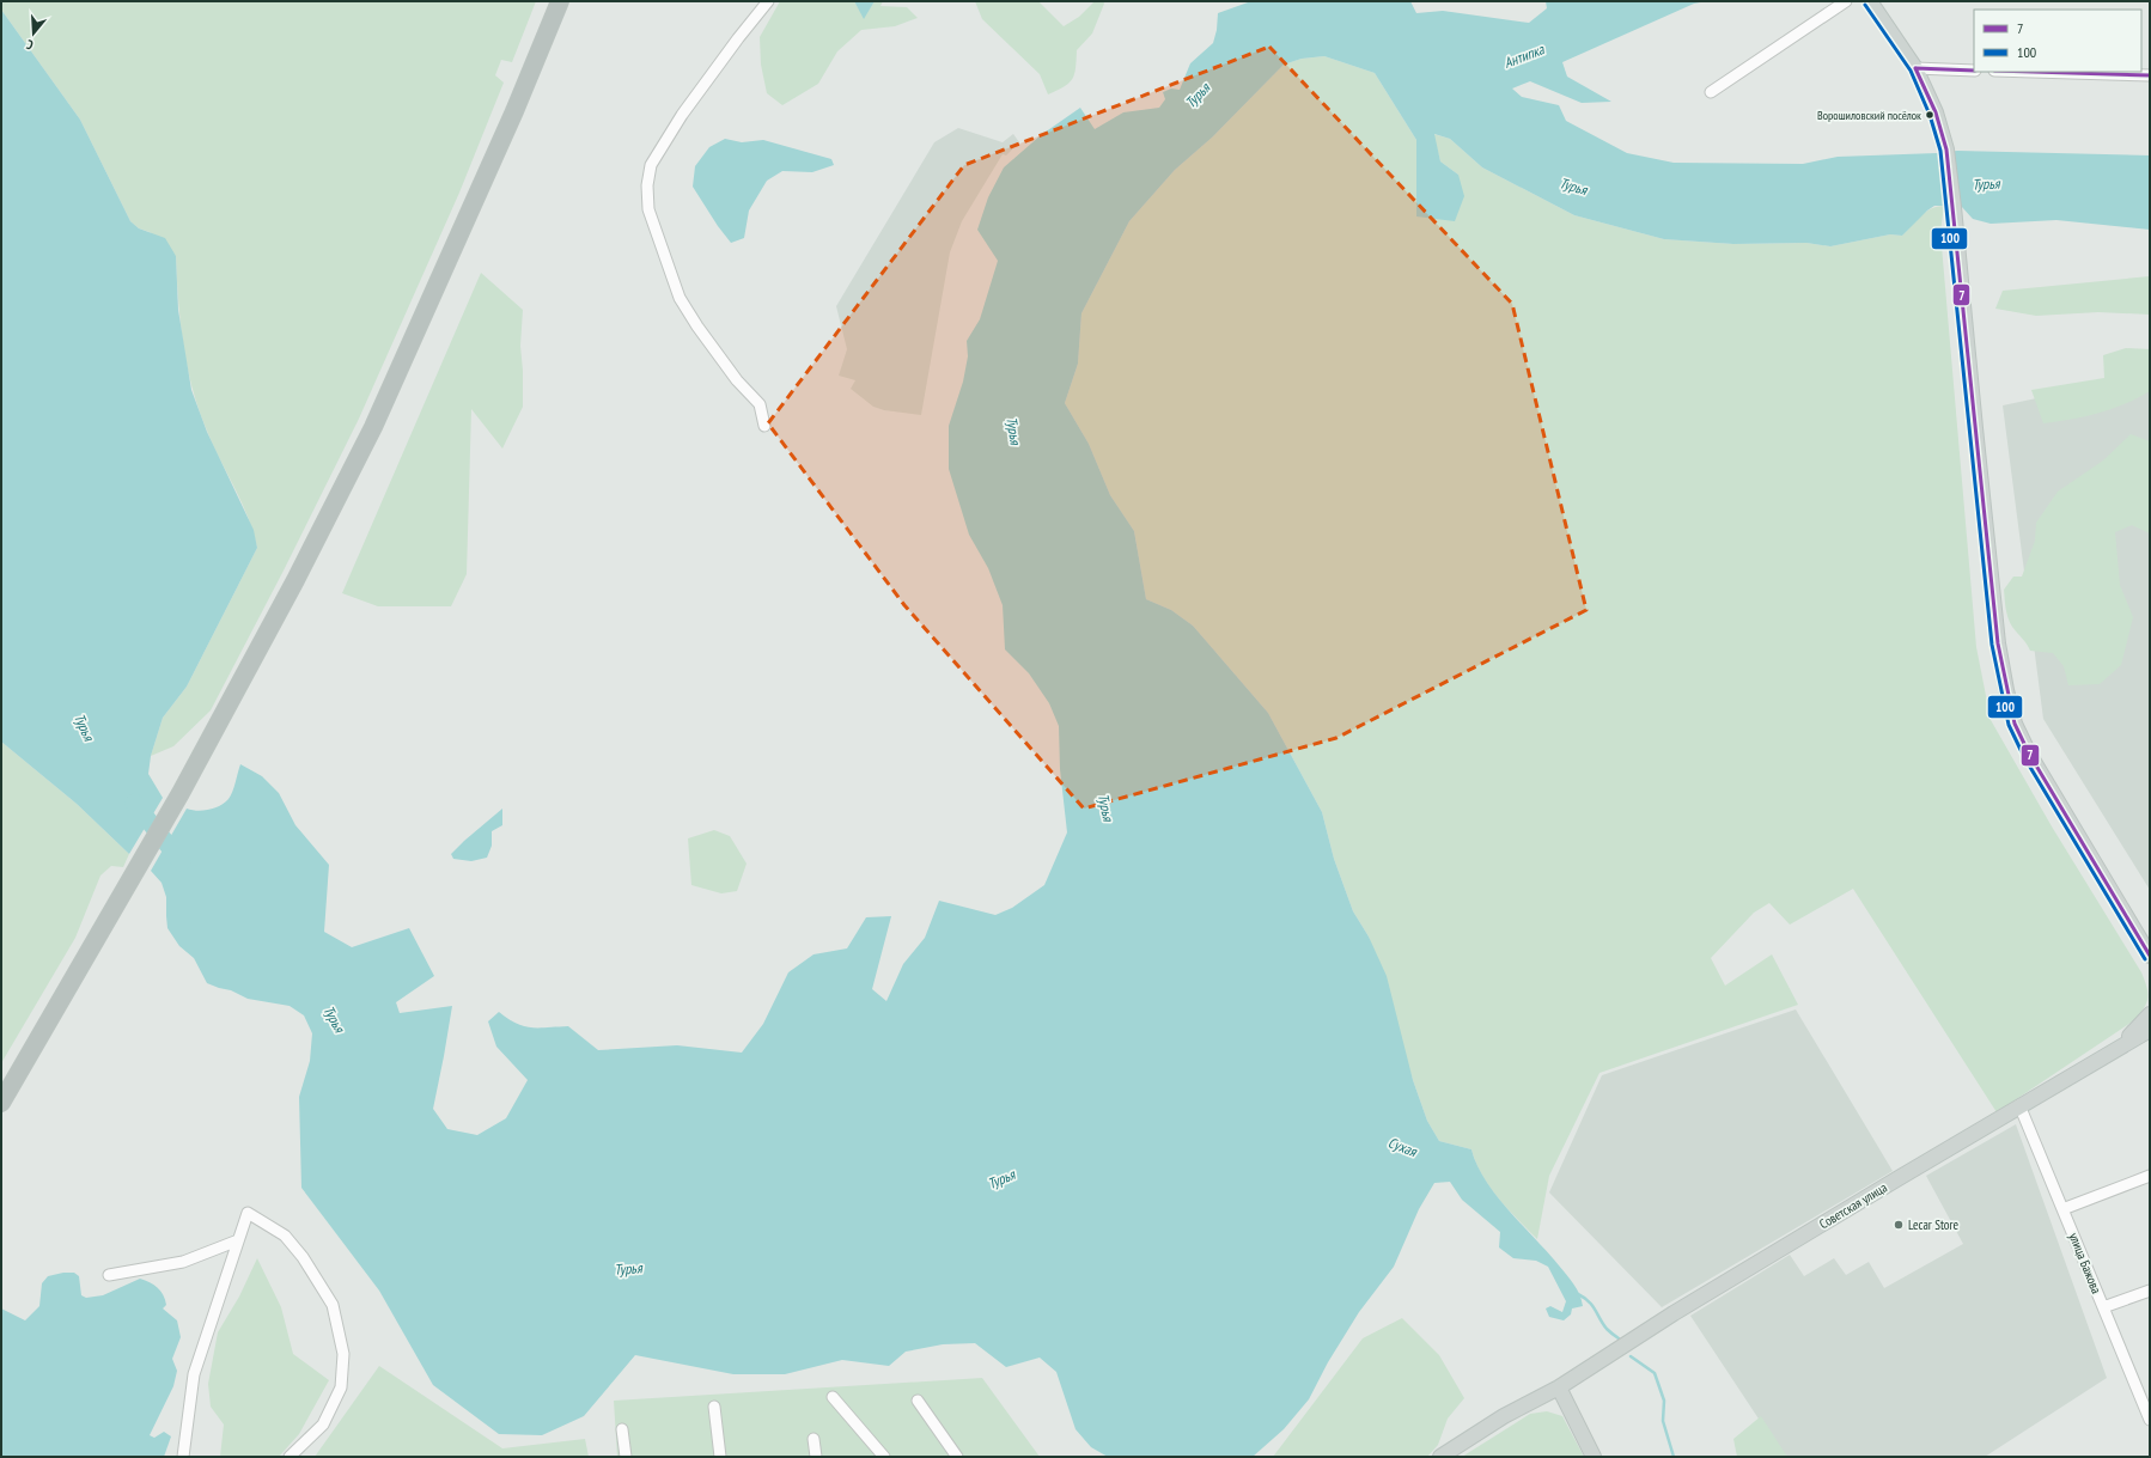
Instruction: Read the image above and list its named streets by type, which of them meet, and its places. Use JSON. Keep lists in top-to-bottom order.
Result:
{
  "streets": {
    "main road": ["Советская улица"],
    "street": ["улица Бажова"]
  },
  "crossings": [
    ["Советская улица", "улица Бажова"]
  ],
  "water": ["Антипка", "Турья", "Сухая"],
  "places": ["Ворошиловский посёлок", "Lecar Store"],
  "lines": ["transit line 100", "transit line 7"],
  "legend": ["7", "100"],
  "north": "bottom"
}
